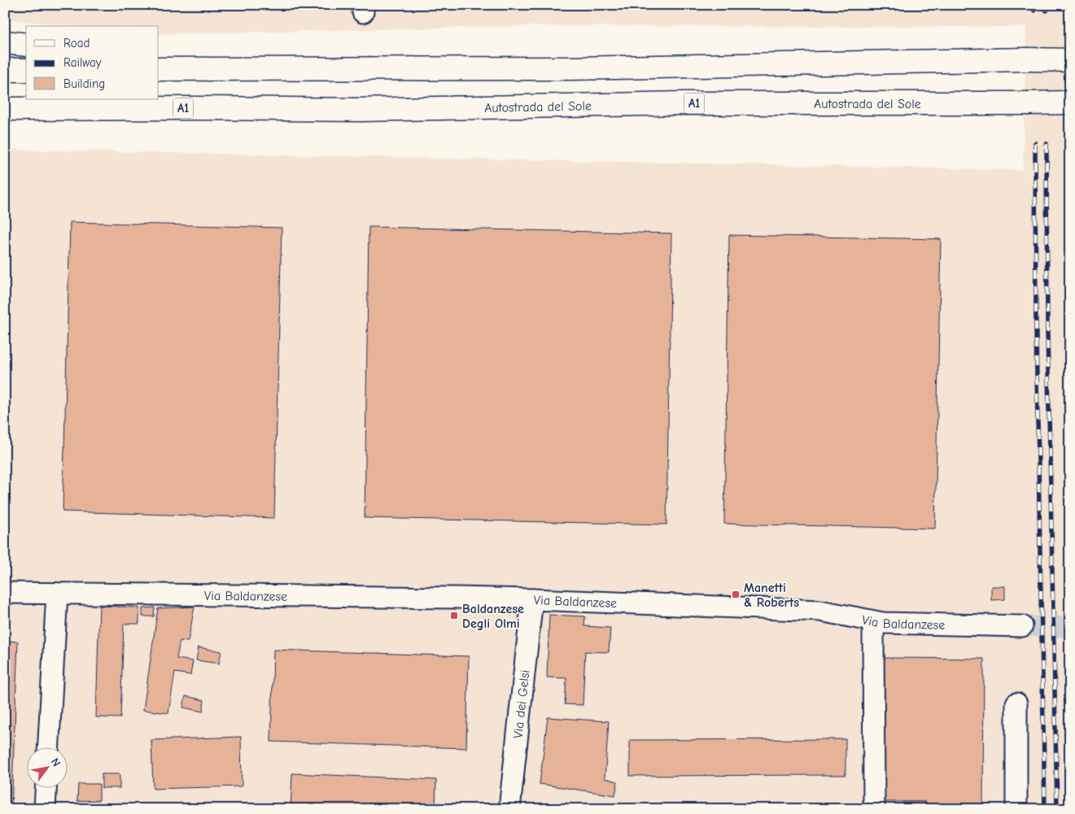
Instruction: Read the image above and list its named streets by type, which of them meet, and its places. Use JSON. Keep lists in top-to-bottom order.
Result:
{
  "streets": {
    "highway": ["A1", "Autostrada del Sole"],
    "street": ["Via Baldanzese", "Via dei Gelsi"]
  },
  "crossings": [
    ["Via Baldanzese", "Via dei Gelsi"]
  ],
  "places": {
    "transit": ["Manetti & Roberts", "Baldanzese Degli Olmi"]
  },
  "legend": ["Road", "Railway", "Building"],
  "north": "top right"
}
